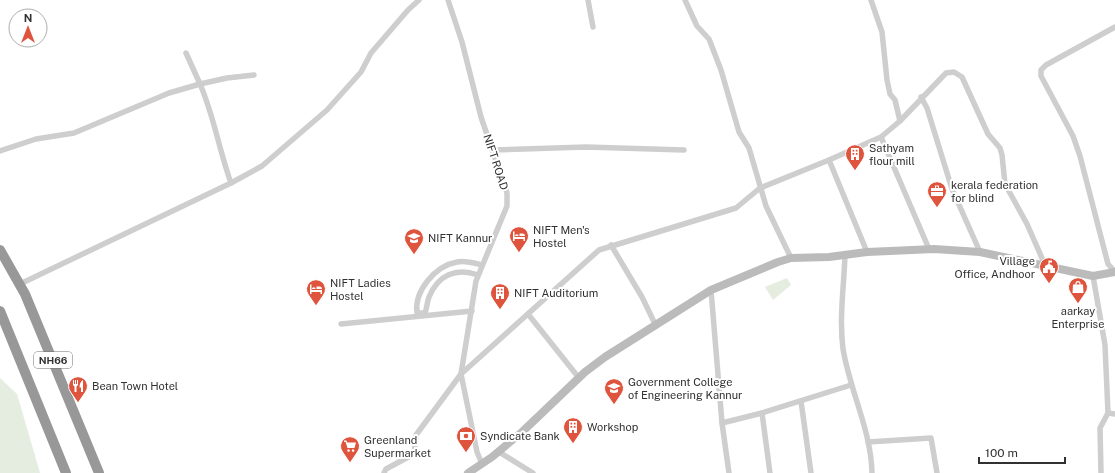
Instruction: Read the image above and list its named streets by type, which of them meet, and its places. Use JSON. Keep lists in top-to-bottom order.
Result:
{
  "streets": {
    "highway": ["NH66"],
    "street": ["NIFT ROAD"]
  },
  "places": {
    "building": ["Sathyam flour mill", "NIFT Auditorium", "Workshop"],
    "office": ["kerala federation for blind"],
    "hotel": ["NIFT Men's Hostel", "NIFT Ladies Hostel"],
    "school or university": ["NIFT Kannur", "Government College of Engineering Kannur"],
    "public building": ["Village Office, Andhoor"],
    "shop": ["aarkay Enterprise"],
    "restaurant": ["Bean Town Hotel"],
    "bank": ["Syndicate Bank"],
    "supermarket": ["Greenland Supermarket"]
  },
  "scale_bar": "100 m",
  "north": "top"
}
